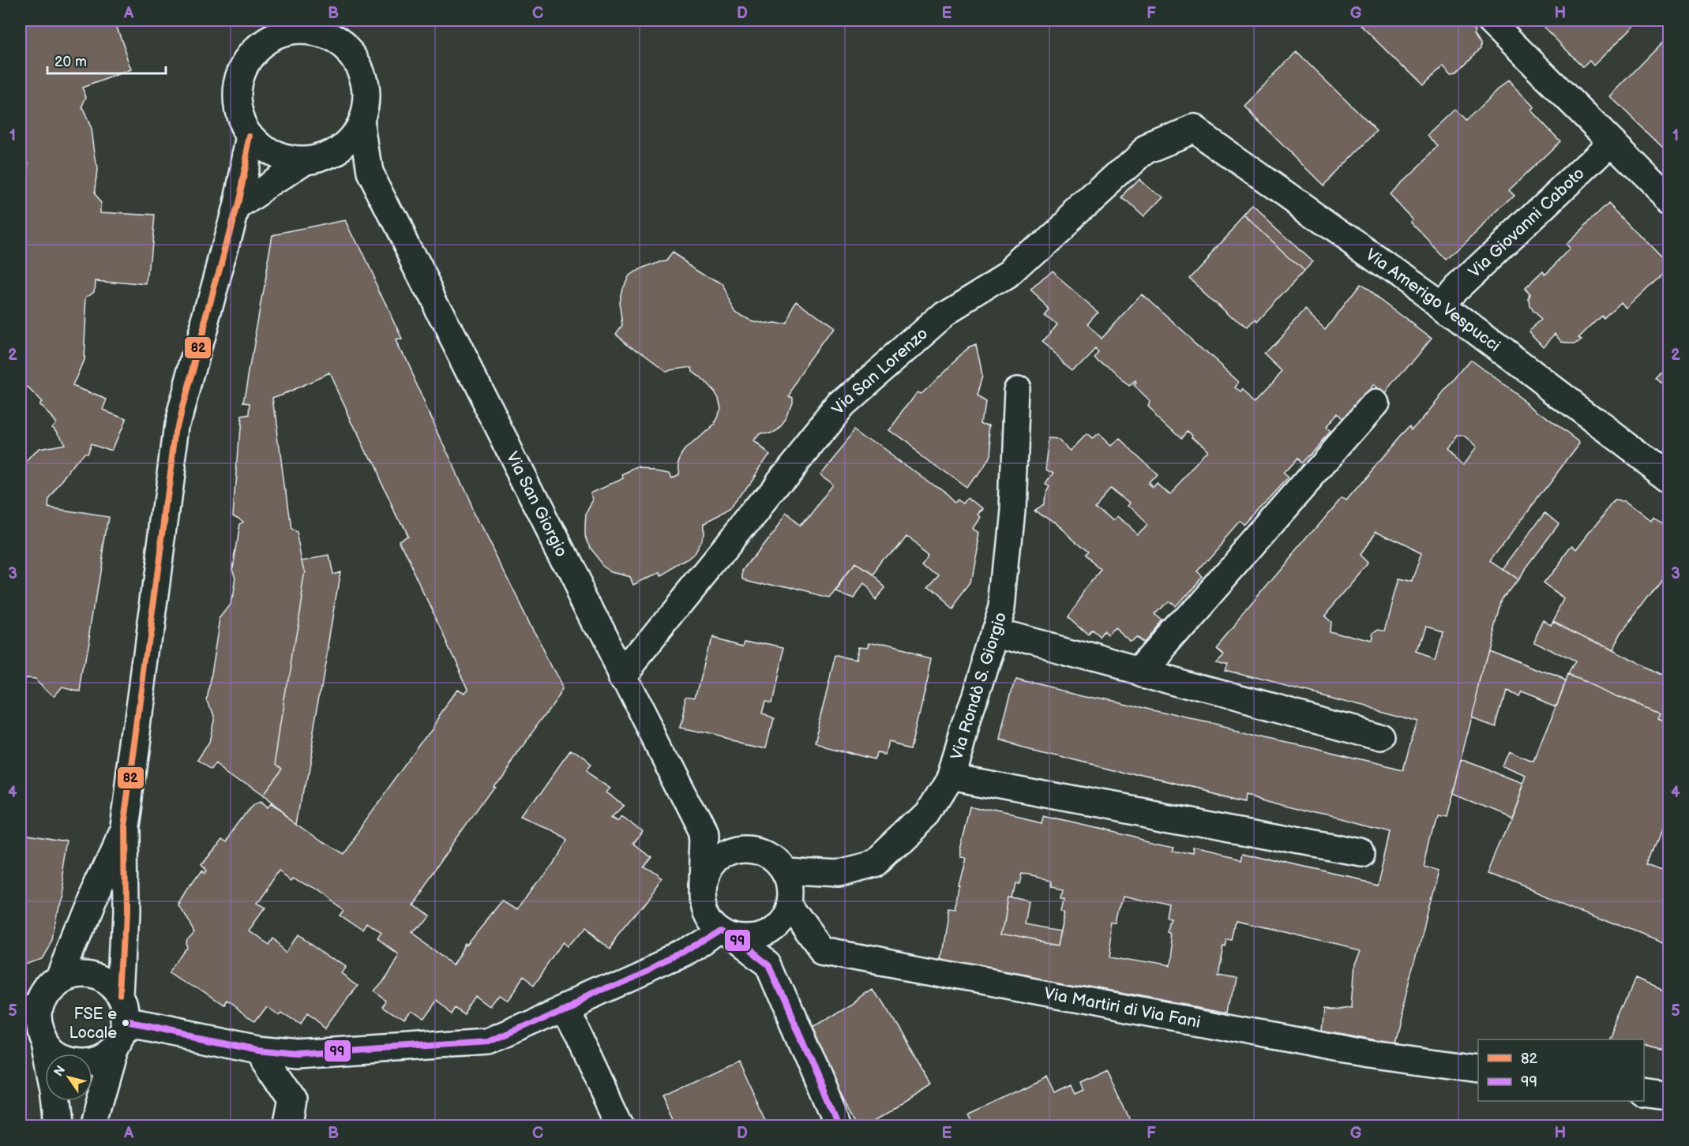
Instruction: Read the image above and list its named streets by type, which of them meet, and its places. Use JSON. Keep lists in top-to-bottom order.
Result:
{
  "streets": {
    "street": [
      "Via Giovanni Caboto",
      "Via Amerigo Vespucci",
      "Via San Lorenzo",
      "Via San Giorgio",
      "Via Rondò S. Giorgio",
      "Via Martiri di Via Fani"
    ]
  },
  "crossings": [
    ["Via Giovanni Caboto", "Via Amerigo Vespucci"],
    ["Via Amerigo Vespucci", "Via San Lorenzo"],
    ["Via San Lorenzo", "Via San Giorgio"],
    ["Via San Giorgio", "Via Rondò S. Giorgio"],
    ["Via San Giorgio", "Via Martiri di Via Fani"],
    ["Via Rondò S. Giorgio", "Via Martiri di Via Fani"]
  ],
  "places": ["FSE e Locale"],
  "lines": ["transit line 82", "transit line 99"],
  "legend": ["82", "99"],
  "scale_bar": "20 m",
  "north": "top left",
  "grid": {
    "columns": [
      "A",
      "B",
      "C",
      "D",
      "E",
      "F",
      "G",
      "H"
    ],
    "rows": [
      "1",
      "2",
      "3",
      "4",
      "5"
    ]
  }
}
